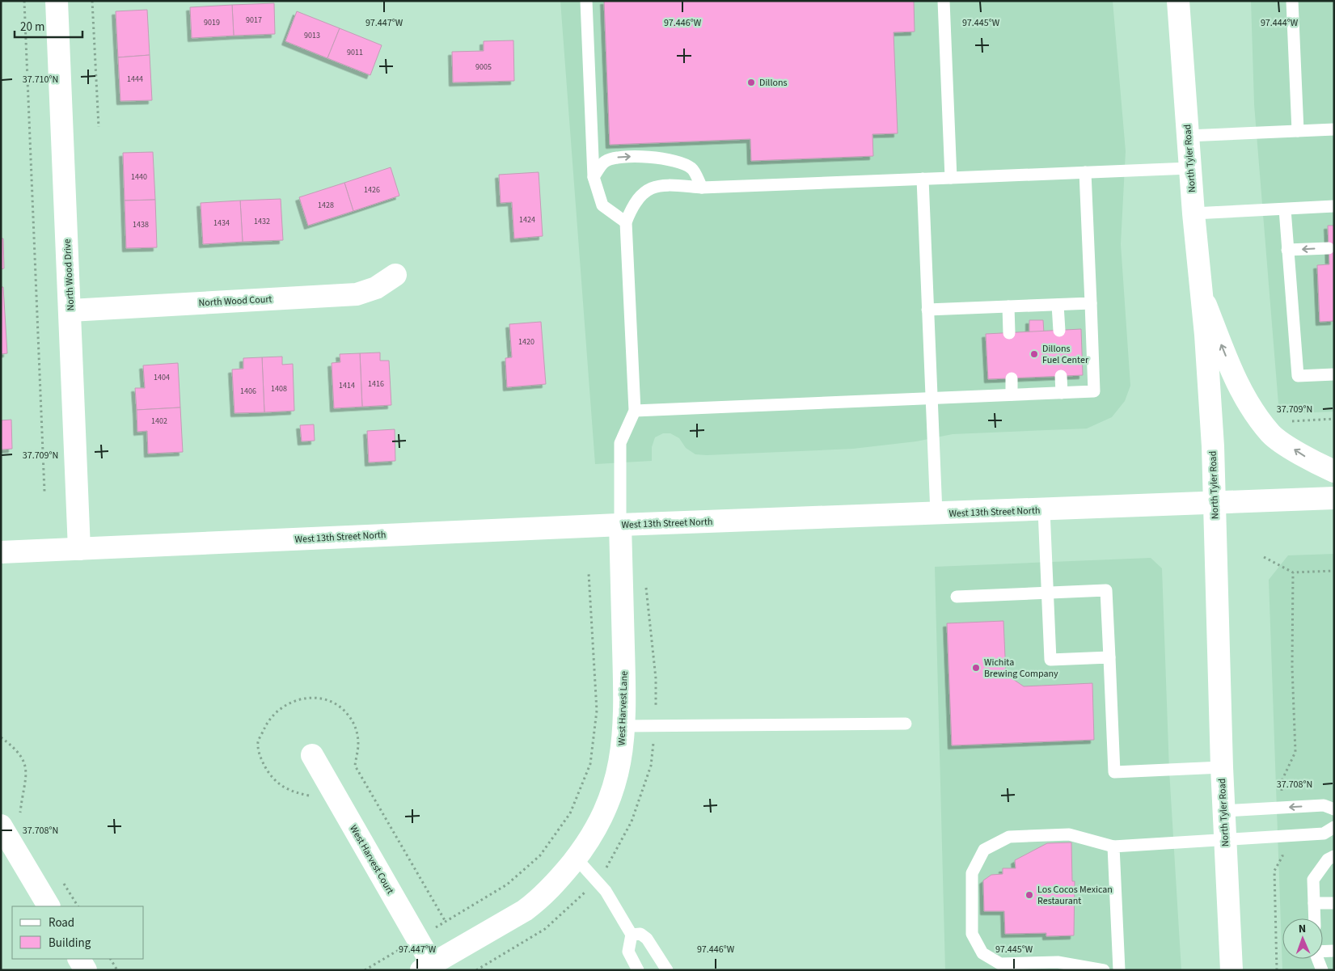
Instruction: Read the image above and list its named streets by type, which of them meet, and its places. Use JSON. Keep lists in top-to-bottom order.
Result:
{
  "streets": {
    "street": [
      "North Tyler Road",
      "North Wood Drive",
      "North Wood Court",
      "West 13th Street North",
      "West Harvest Lane",
      "West Harvest Court"
    ]
  },
  "crossings": [
    ["North Tyler Road", "West 13th Street North"],
    ["North Wood Drive", "North Wood Court"],
    ["North Wood Drive", "West 13th Street North"],
    ["West 13th Street North", "West Harvest Lane"],
    ["West Harvest Lane", "West Harvest Court"]
  ],
  "places": [
    "Dillons",
    "Dillons Fuel Center",
    "Wichita Brewing Company",
    "Los Cocos Mexican Restaurant"
  ],
  "house_numbers": [
    "9017",
    "9019",
    "9013",
    "9011",
    "9005",
    "1444",
    "1440",
    "1426",
    "1428",
    "1424",
    "1432",
    "1434",
    "1438",
    "1420",
    "1404",
    "1416",
    "1414",
    "1408",
    "1406",
    "1402"
  ],
  "legend": ["Road", "Building"],
  "scale_bar": "20 m",
  "north": "top",
  "coordinates": [
    "97.447°W",
    "97.446°W",
    "97.445°W",
    "97.444°W",
    "37.710°N",
    "37.709°N",
    "37.708°N"
  ]
}
